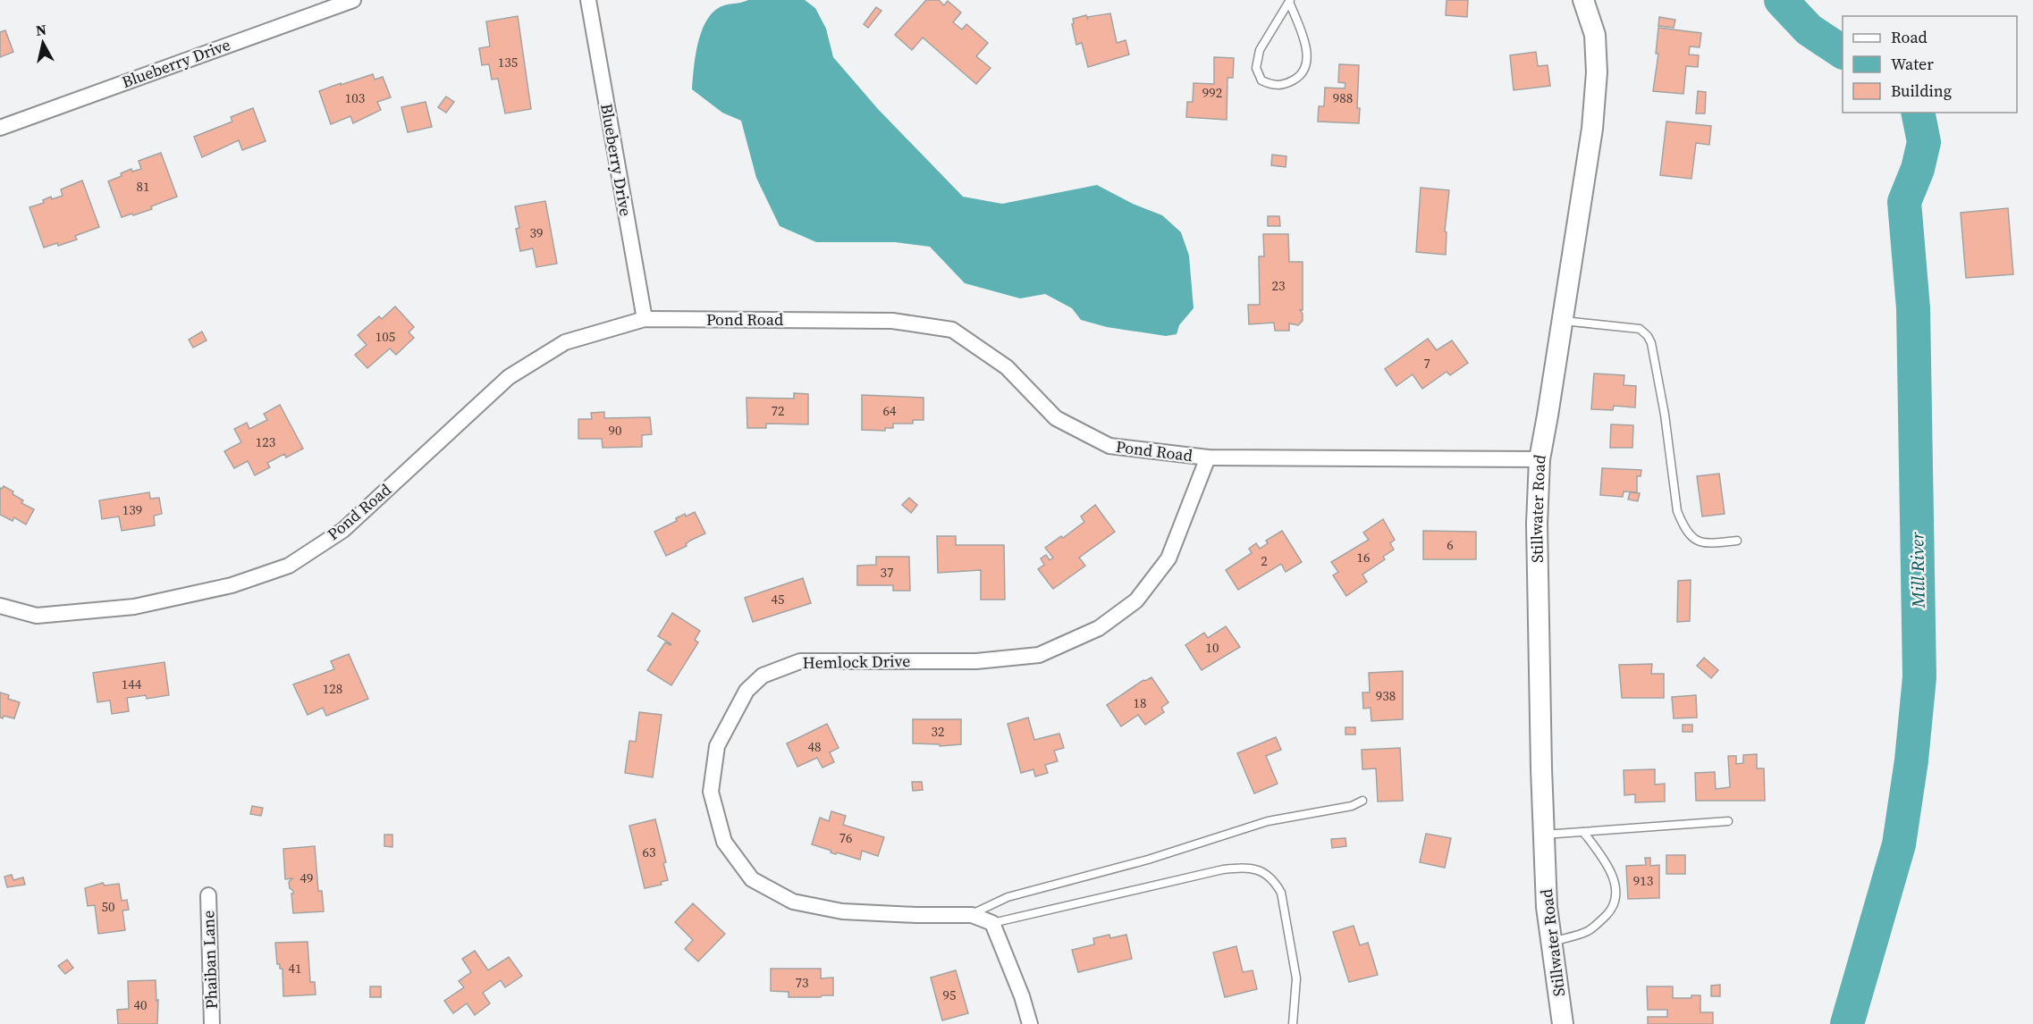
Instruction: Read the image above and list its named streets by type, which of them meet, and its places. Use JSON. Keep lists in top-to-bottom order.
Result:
{
  "streets": {
    "main road": ["Stillwater Road"],
    "street": [
      "Blueberry Drive",
      "Pond Road",
      "Hemlock Drive",
      "Phaiban Lane"
    ]
  },
  "crossings": [
    ["Blueberry Drive", "Pond Road"],
    ["Pond Road", "Stillwater Road"],
    ["Pond Road", "Hemlock Drive"]
  ],
  "water": ["Mill River"],
  "house_numbers": [
    "135",
    "992",
    "103",
    "988",
    "81",
    "39",
    "23",
    "105",
    "7",
    "72",
    "64",
    "90",
    "123",
    "139",
    "6",
    "16",
    "2",
    "37",
    "45",
    "10",
    "144",
    "128",
    "938",
    "18",
    "32",
    "48",
    "76",
    "63",
    "49",
    "913",
    "50",
    "41",
    "73",
    "95",
    "40"
  ],
  "legend": ["Road", "Water", "Building"],
  "north": "top"
}
